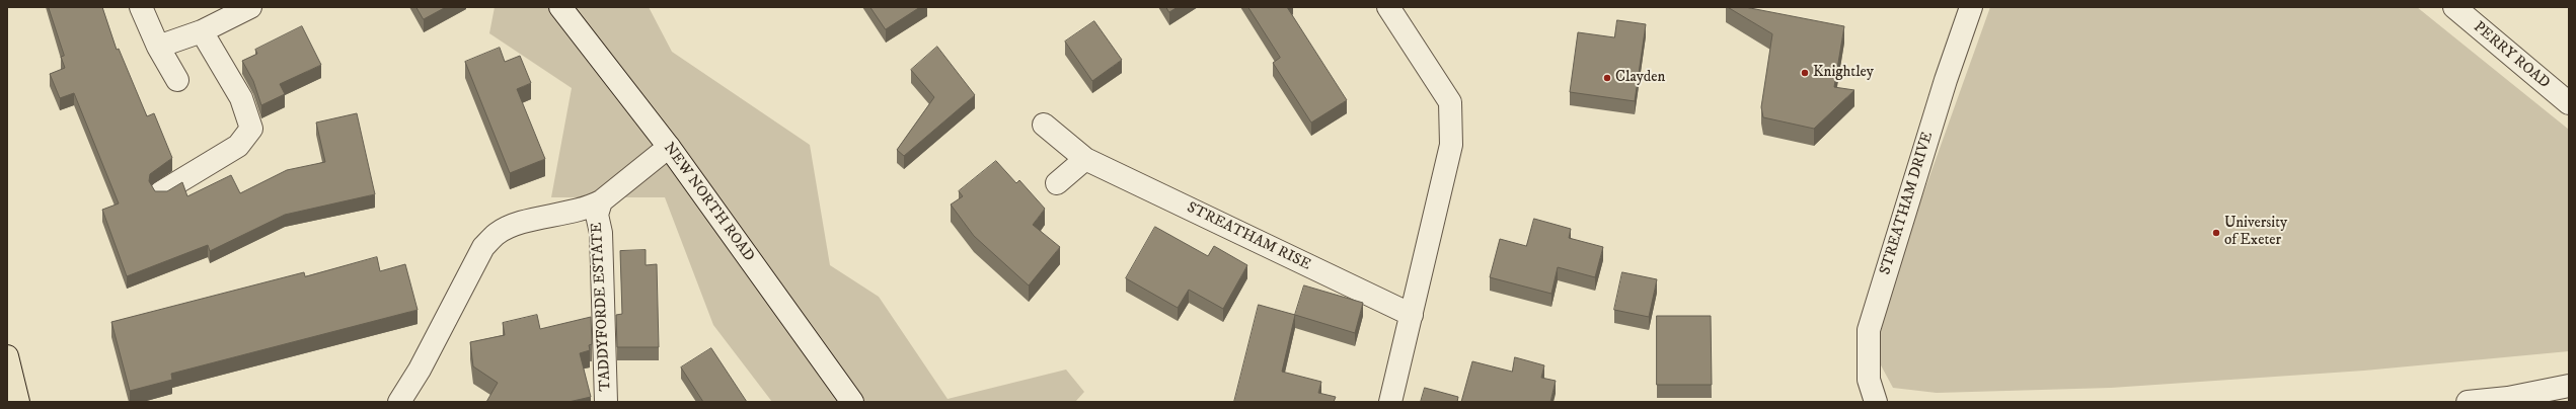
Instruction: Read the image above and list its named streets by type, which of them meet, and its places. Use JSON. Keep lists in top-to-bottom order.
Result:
{
  "streets": {
    "street": [
      "PERRY ROAD",
      "NEW NORTH ROAD",
      "STREATHAM DRIVE",
      "STREATHAM RISE",
      "TADDYFORDE ESTATE"
    ]
  },
  "crossings": [
    ["NEW NORTH ROAD", "TADDYFORDE ESTATE"]
  ],
  "places": ["Knightley", "Clayden", "University of Exeter"]
}
